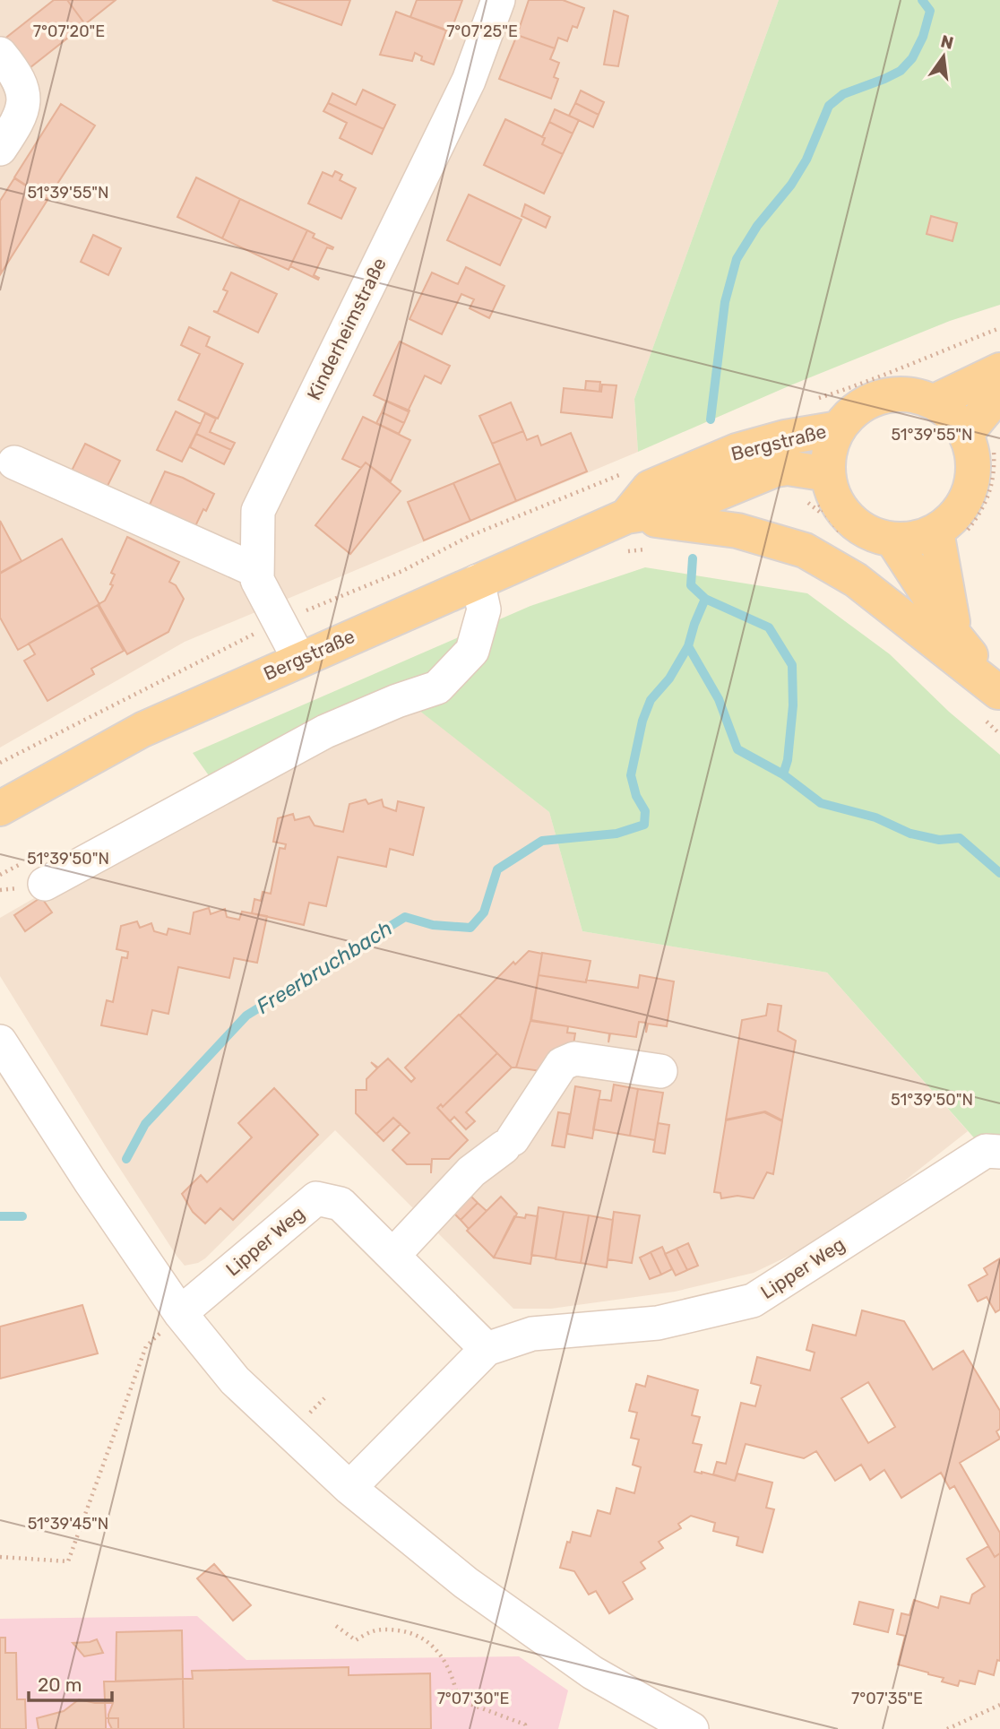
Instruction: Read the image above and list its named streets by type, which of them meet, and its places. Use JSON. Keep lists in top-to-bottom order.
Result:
{
  "streets": {
    "main road": ["Bergstraße"],
    "street": ["Kinderheimstraße", "Lipper Weg"]
  },
  "crossings": [
    ["Kinderheimstraße", "Bergstraße"]
  ],
  "water": ["Freerbruchbach"],
  "scale_bar": "20 m",
  "north": "top",
  "coordinates": [
    "7°07'20\"E",
    "7°07'25\"E",
    "51°39'55\"N",
    "51°39'50\"N",
    "51°39'45\"N",
    "7°07'30\"E",
    "7°07'35\"E"
  ]
}
